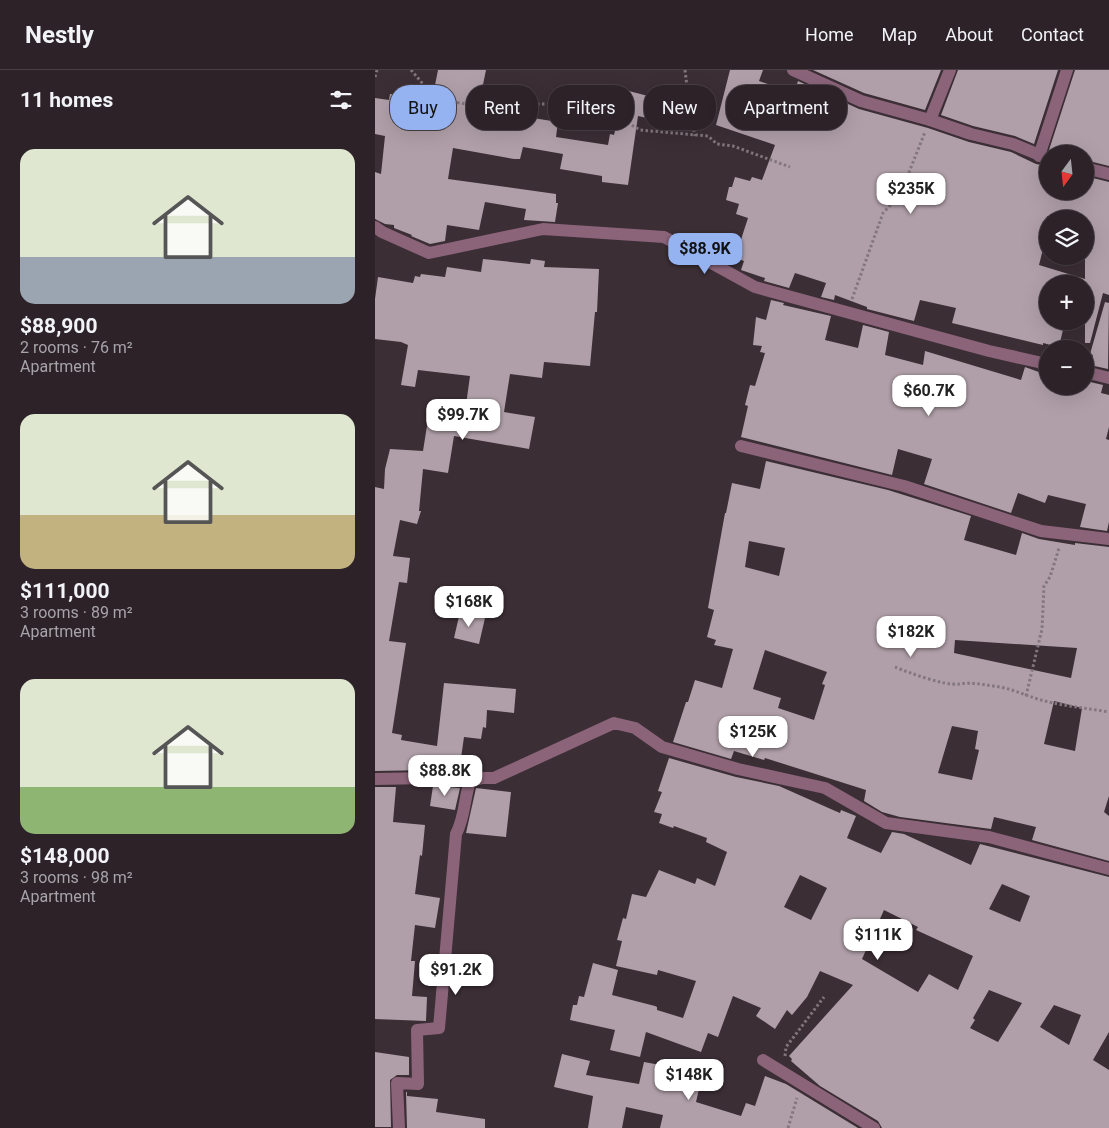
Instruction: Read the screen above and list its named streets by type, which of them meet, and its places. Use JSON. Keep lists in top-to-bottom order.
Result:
{
  "north": "bottom",
  "page": {
    "header": "Nestly",
    "nav": [
      "Home",
      "Map",
      "About",
      "Contact"
    ],
    "heading": "11 homes",
    "chip": [
      "Buy",
      "Rent",
      "Filters",
      "New",
      "Apartment"
    ],
    "list": [
      {
        "name": "$88,900",
        "note": "2 rooms · 76 m² · Apartment"
      },
      {
        "name": "$111,000",
        "note": "3 rooms · 89 m² · Apartment"
      },
      {
        "name": "$148,000",
        "note": "3 rooms · 98 m² · Apartment"
      }
    ],
    "map_buttons": ["+", "−"],
    "price": [
      "$235K",
      "$88.9K",
      "$60.7K",
      "$99.7K",
      "$168K",
      "$182K",
      "$125K",
      "$88.8K",
      "$111K",
      "$91.2K",
      "$148K"
    ]
  }
}
